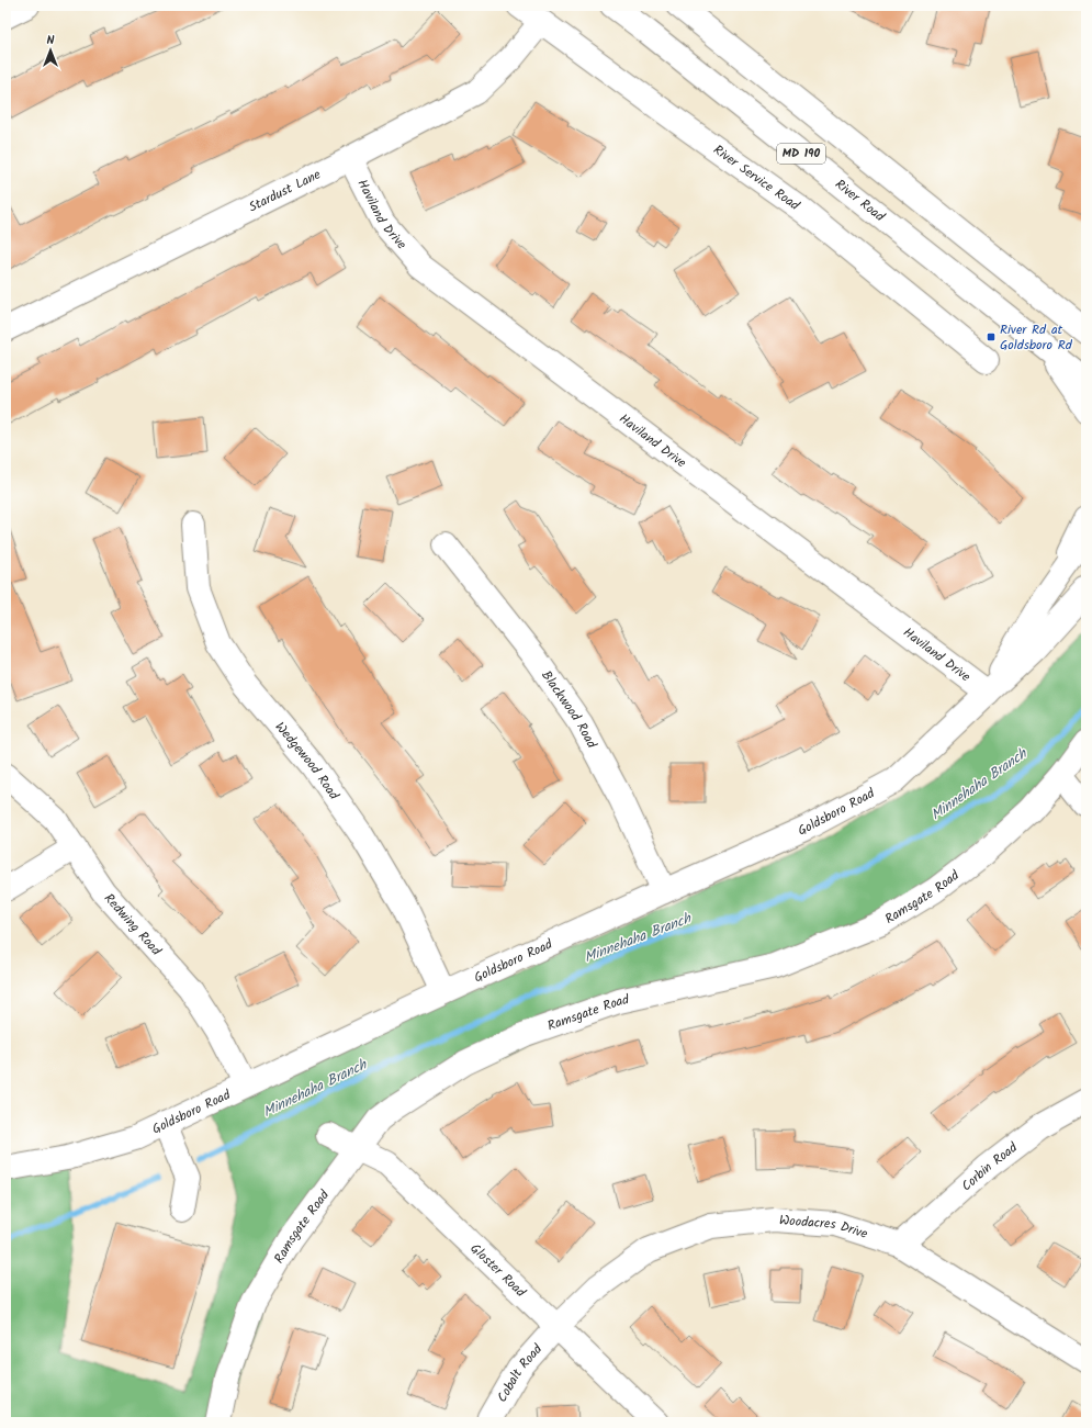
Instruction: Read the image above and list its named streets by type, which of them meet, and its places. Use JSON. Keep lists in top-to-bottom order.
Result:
{
  "streets": {
    "street": [
      "MD 190",
      "River Service Road",
      "Stardust Lane",
      "River Road",
      "Haviland Drive",
      "Blackwood Road",
      "Wedgewood Road",
      "Goldsboro Road",
      "Ramsgate Road",
      "Redwing Road",
      "Corbin Road",
      "Woodacres Drive",
      "Gloster Road",
      "Cobalt Road"
    ]
  },
  "crossings": [
    ["River Service Road", "Stardust Lane"],
    ["Stardust Lane", "Haviland Drive"],
    ["Haviland Drive", "Goldsboro Road"],
    ["Blackwood Road", "Goldsboro Road"],
    ["Wedgewood Road", "Goldsboro Road"],
    ["Goldsboro Road", "Redwing Road"],
    ["Ramsgate Road", "Gloster Road"],
    ["Corbin Road", "Woodacres Drive"],
    ["Woodacres Drive", "Gloster Road"],
    ["Woodacres Drive", "Cobalt Road"],
    ["Gloster Road", "Cobalt Road"]
  ],
  "water": ["Minnehaha Branch"],
  "places": {
    "transit": ["River Rd at Goldsboro Rd"]
  },
  "north": "top"
}
